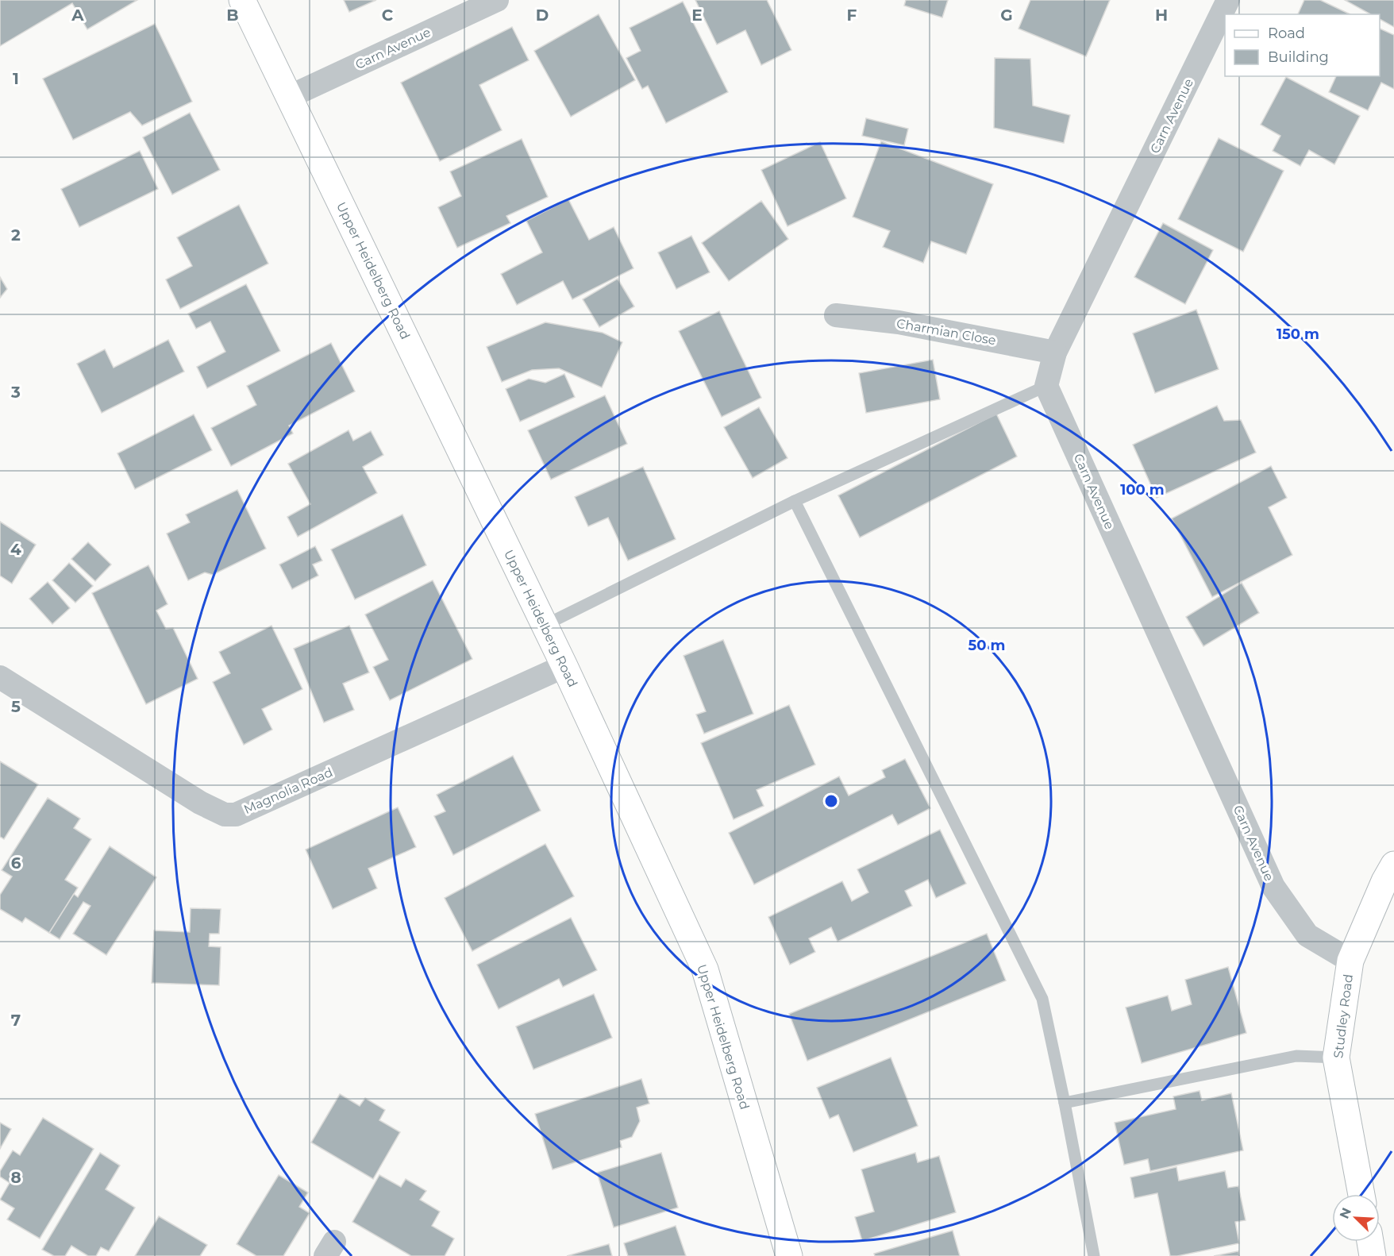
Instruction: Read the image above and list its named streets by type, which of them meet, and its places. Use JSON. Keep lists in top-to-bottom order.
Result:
{
  "streets": {
    "main road": ["Upper Heidelberg Road", "Studley Road"],
    "street": ["Carn Avenue", "Charmian Close", "Magnolia Road"]
  },
  "crossings": [
    ["Carn Avenue", "Upper Heidelberg Road"],
    ["Carn Avenue", "Charmian Close"],
    ["Carn Avenue", "Studley Road"],
    ["Upper Heidelberg Road", "Magnolia Road"]
  ],
  "legend": ["Road", "Building"],
  "north": "top left",
  "grid": {
    "columns": [
      "A",
      "B",
      "C",
      "D",
      "E",
      "F",
      "G",
      "H"
    ],
    "rows": [
      "1",
      "2",
      "3",
      "4",
      "5",
      "6",
      "7",
      "8"
    ]
  },
  "rings": ["150 m", "100 m", "50 m"]
}
